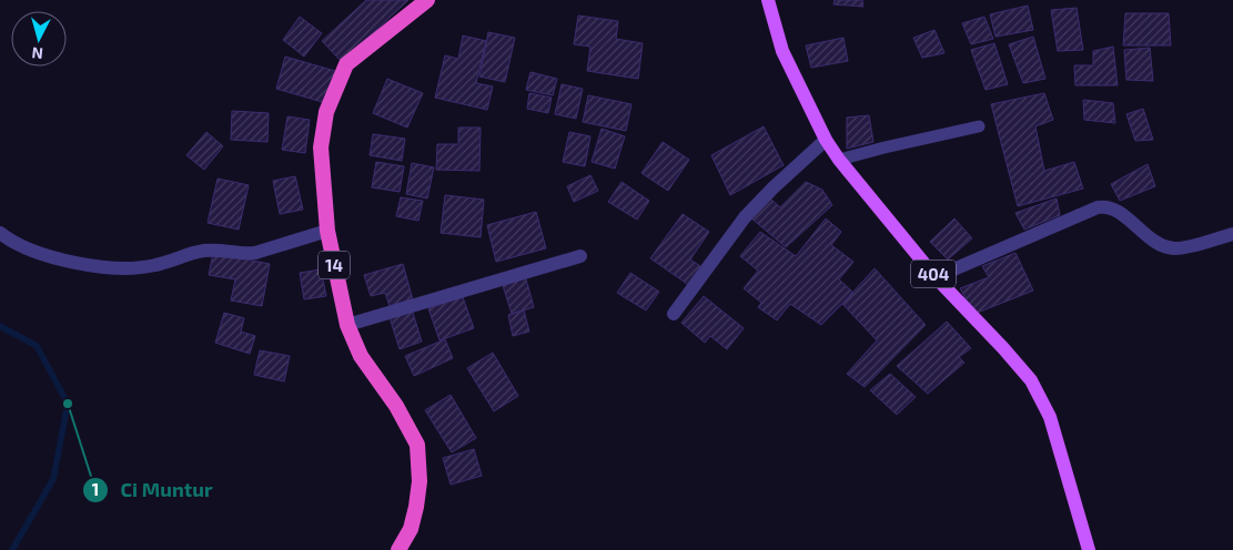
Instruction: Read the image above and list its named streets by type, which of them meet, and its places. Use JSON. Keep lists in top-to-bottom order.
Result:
{
  "streets": {
    "highway": ["14"],
    "main road": ["404"]
  },
  "places": ["Ci Muntur"],
  "north": "bottom"
}
